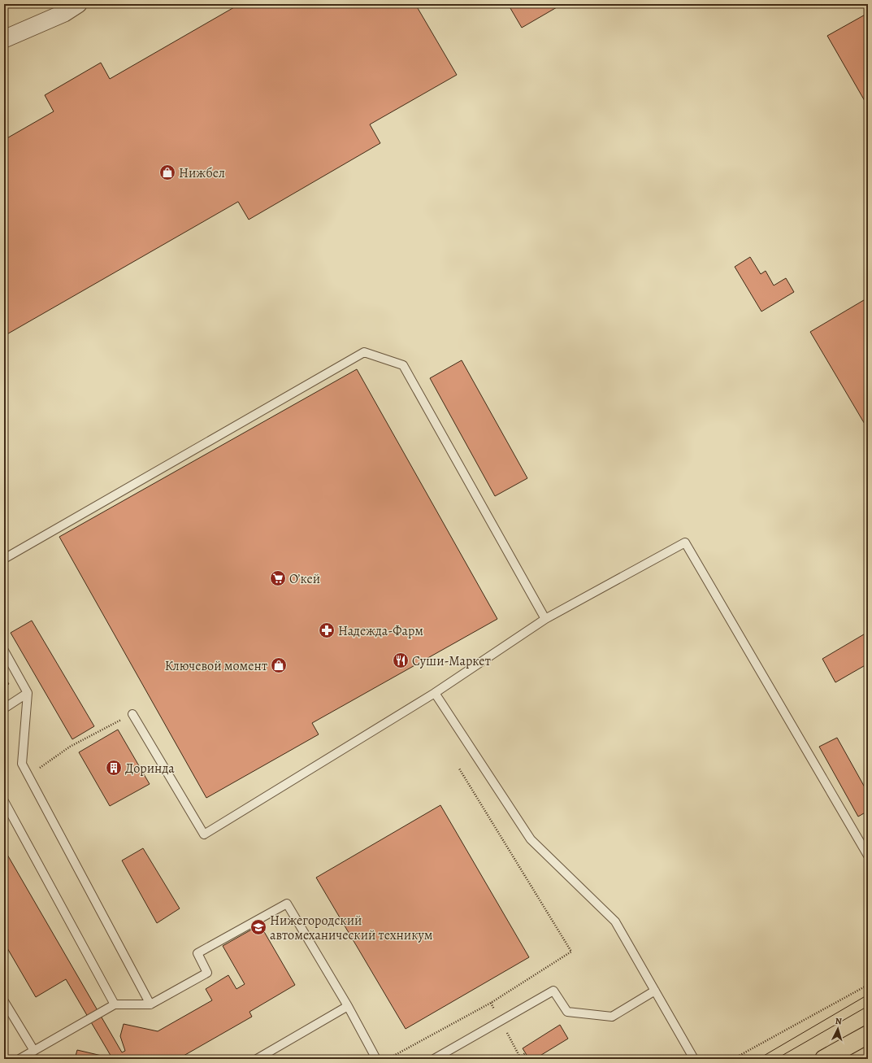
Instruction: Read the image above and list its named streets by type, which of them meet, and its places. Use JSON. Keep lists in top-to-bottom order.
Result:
{
  "places": {
    "shop": ["Нижбел", "Ключевой момент"],
    "supermarket": ["О’кей"],
    "pharmacy": ["Надежда-Фарм"],
    "restaurant": ["Суши-Маркет"],
    "building": ["Доринда"],
    "school or university": ["Нижегородский автомеханический техникум"]
  },
  "north": "top"
}
